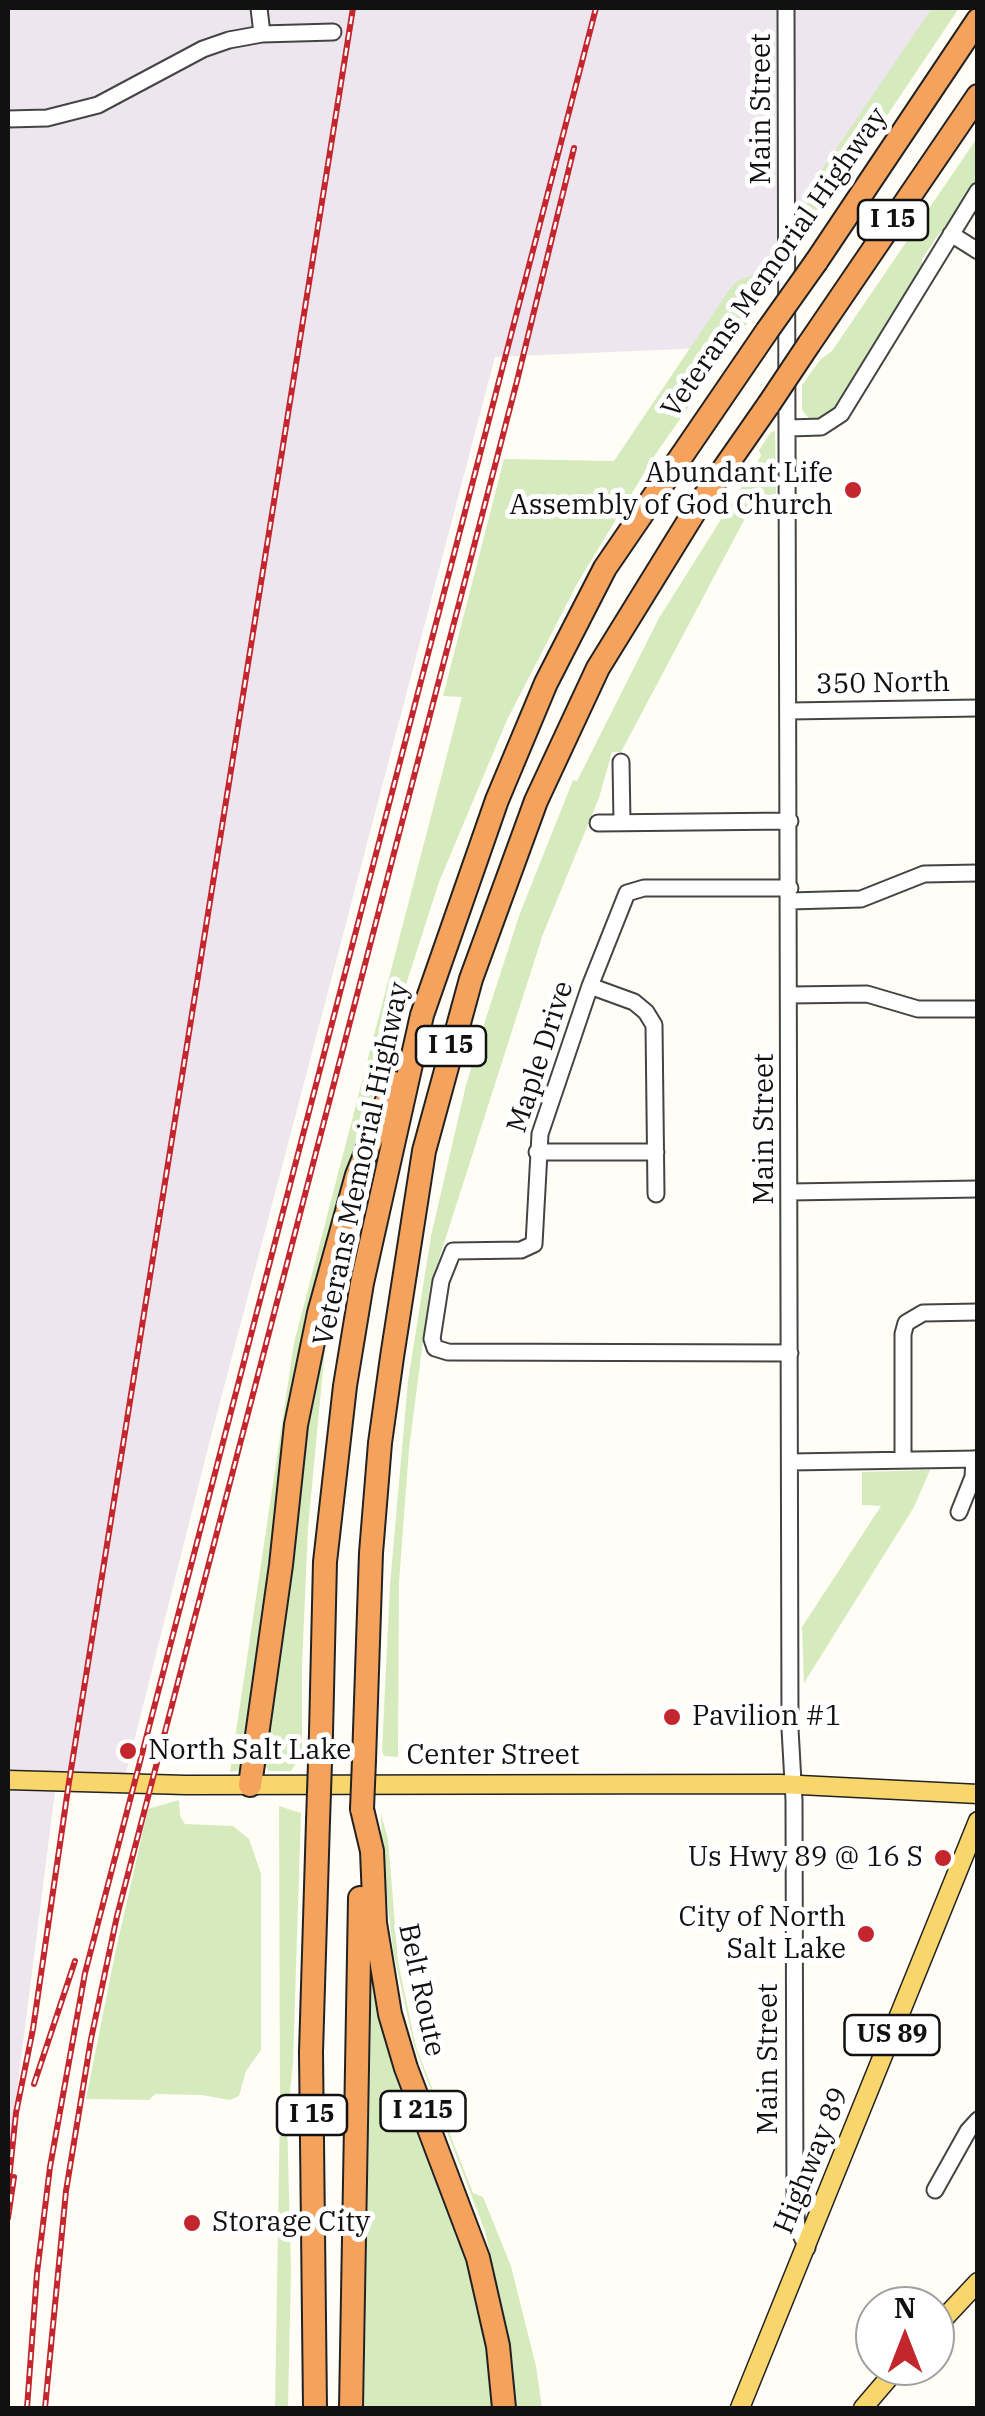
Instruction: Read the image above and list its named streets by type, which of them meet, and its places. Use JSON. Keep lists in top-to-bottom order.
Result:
{
  "streets": {
    "highway": [
      "I 15",
      "Veterans Memorial Highway",
      "Belt Route",
      "I 215"
    ],
    "main road": ["Center Street", "US 89", "Highway 89"],
    "street": ["Main Street", "350 North", "Maple Drive"]
  },
  "crossings": [
    ["Main Street", "350 North"],
    ["Main Street", "Maple Drive"],
    ["Main Street", "Center Street"],
    ["Main Street", "Highway 89"],
    ["Veterans Memorial Highway", "Belt Route"]
  ],
  "places": [
    "Abundant Life Assembly of God Church",
    "Pavilion #1",
    "North Salt Lake",
    "Us Hwy 89 @ 16 S",
    "City of North Salt Lake",
    "Storage City"
  ],
  "north": "top"
}
